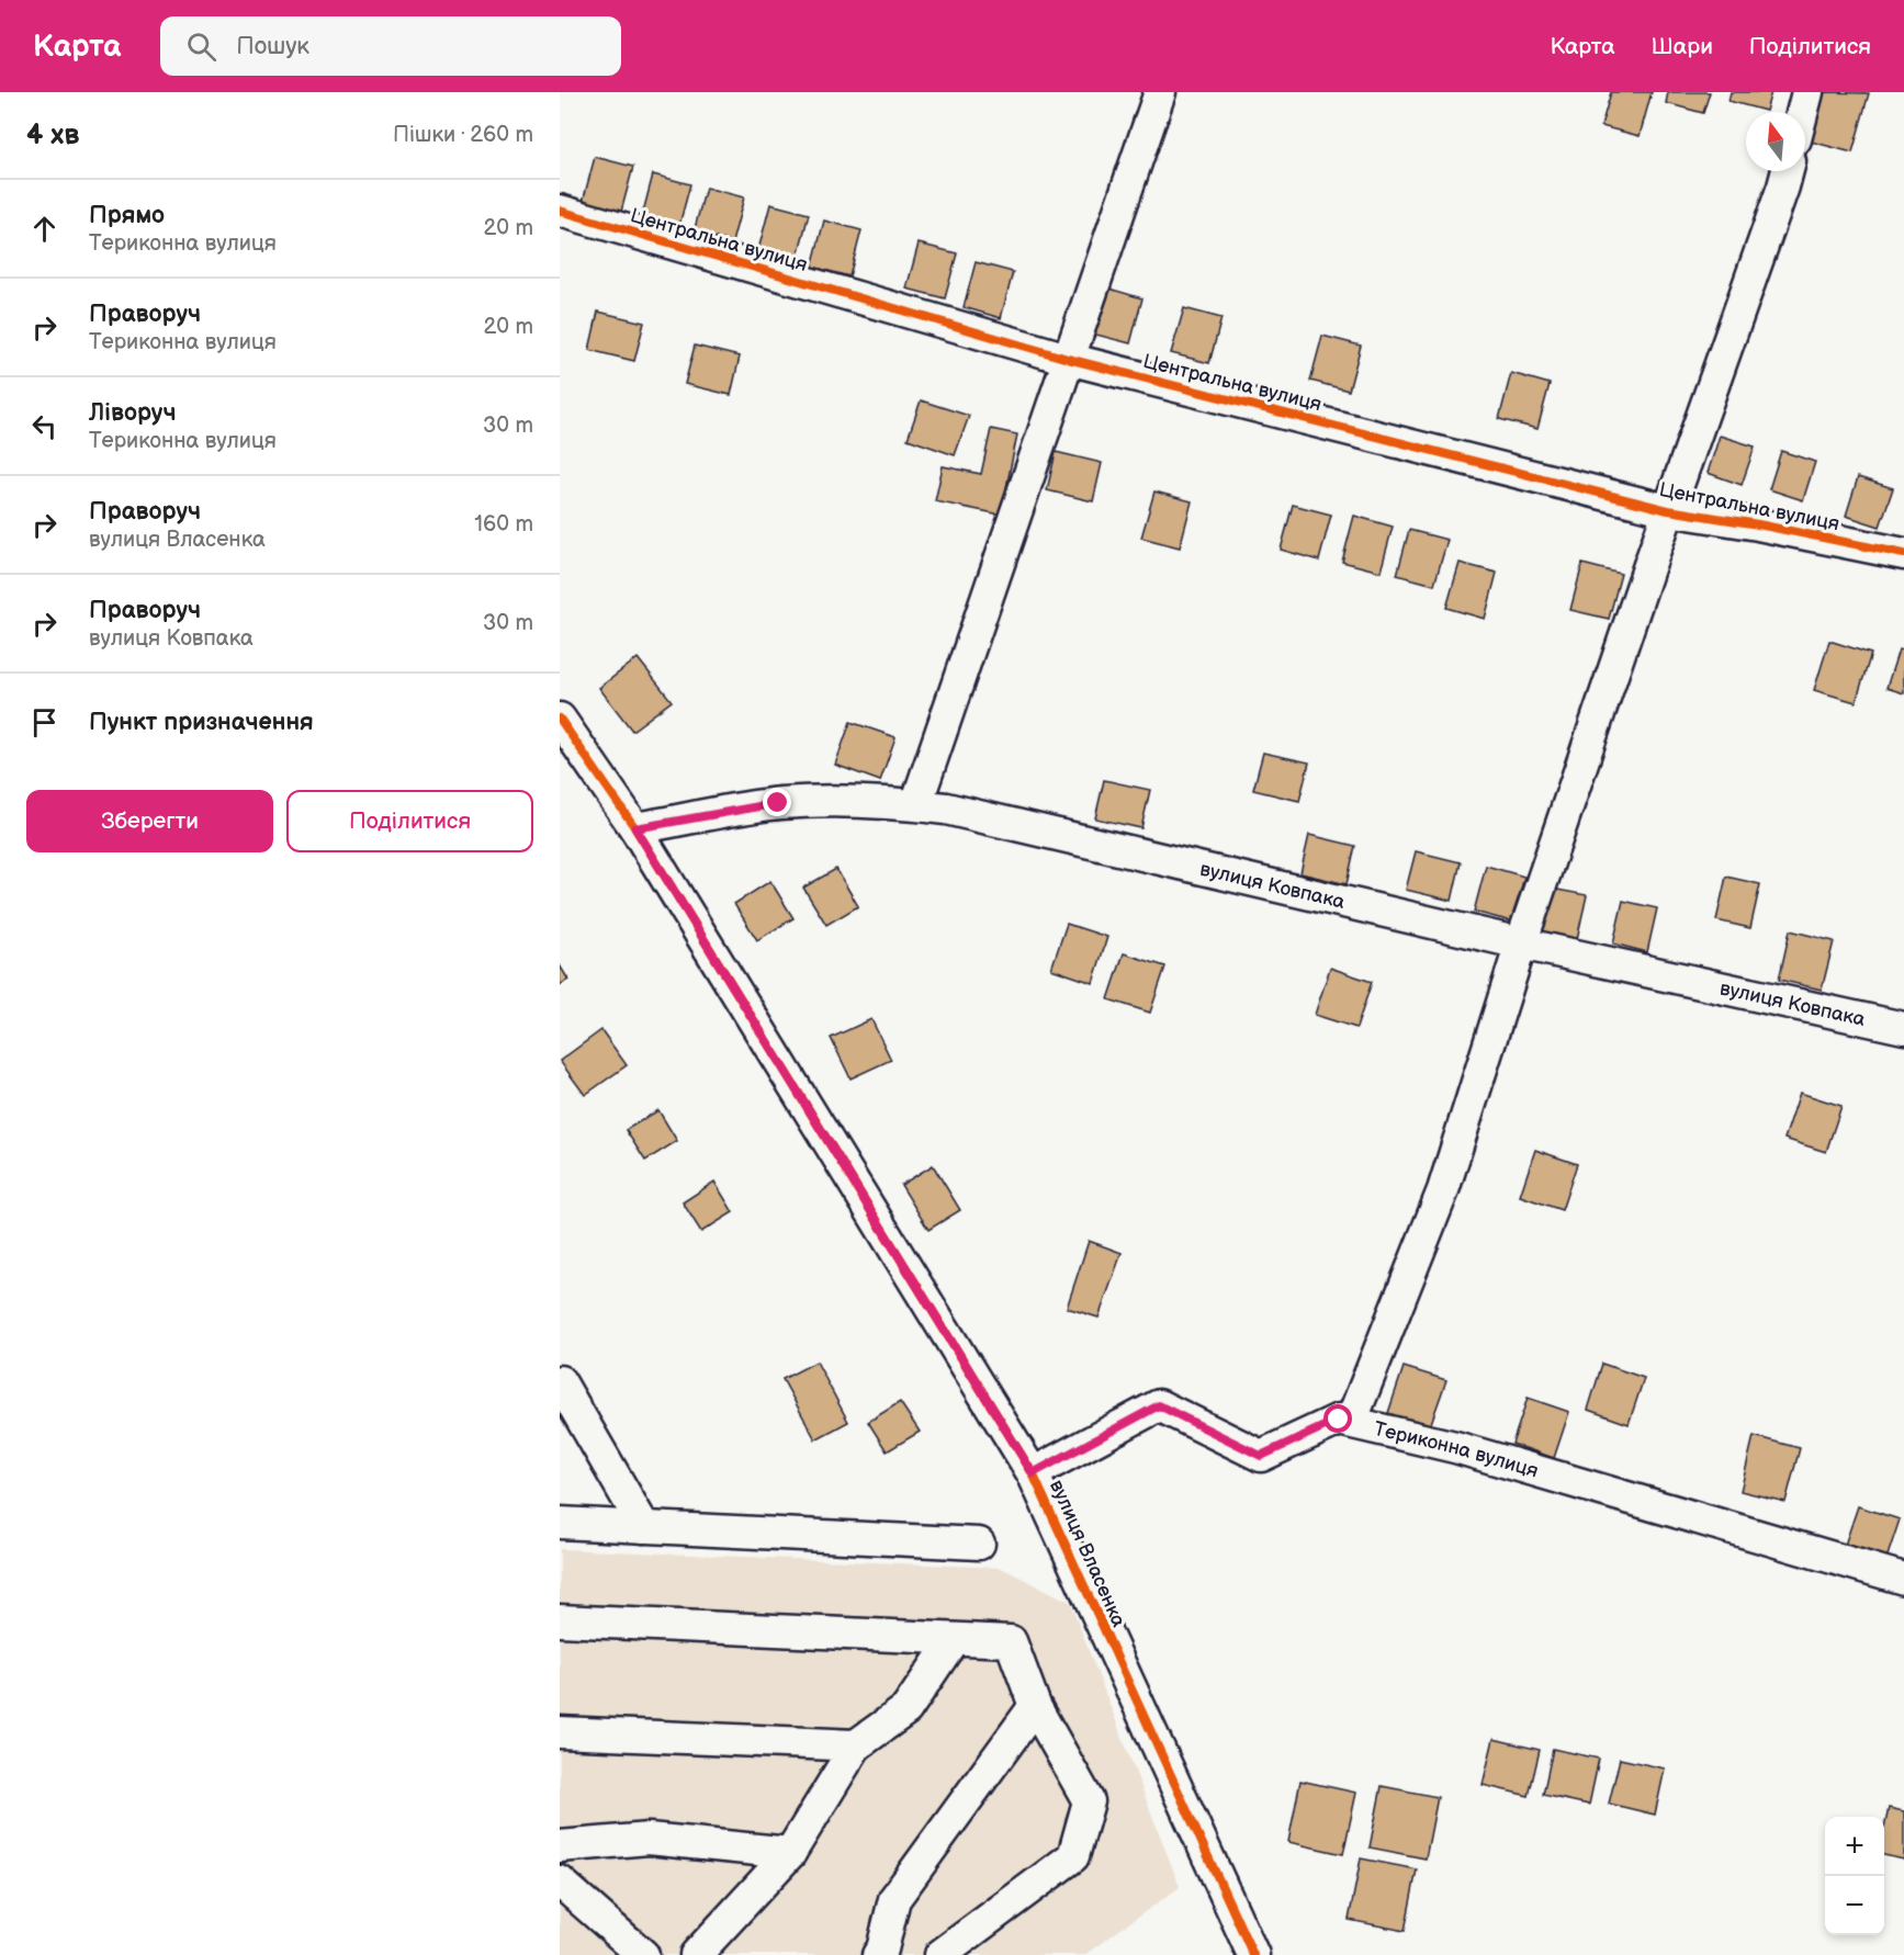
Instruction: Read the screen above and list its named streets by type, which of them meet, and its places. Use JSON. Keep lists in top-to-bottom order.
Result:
{
  "streets": {
    "street": [
      "Центральна вулиця",
      "вулиця Ковпака",
      "Териконна вулиця",
      "вулиця Власенка"
    ]
  },
  "crossings": [
    ["вулиця Ковпака", "вулиця Власенка"],
    ["Териконна вулиця", "вулиця Власенка"]
  ],
  "north": "top",
  "page": {
    "header": "Карта",
    "search": "Пошук",
    "nav": ["Карта", "Шари", "Поділитися"],
    "heading": ["4 хв", "Пішки · 260 m"],
    "list": [
      ["Прямо", "Териконна вулиця", "20 m"],
      ["Праворуч", "Териконна вулиця", "20 m"],
      ["Ліворуч", "Териконна вулиця", "30 m"],
      ["Праворуч", "вулиця Власенка", "160 m"],
      ["Праворуч", "вулиця Ковпака", "30 m"],
      "Пункт призначення"
    ],
    "buttons": ["Зберегти", "Поділитися"],
    "map_buttons": ["+", "−"]
  }
}
